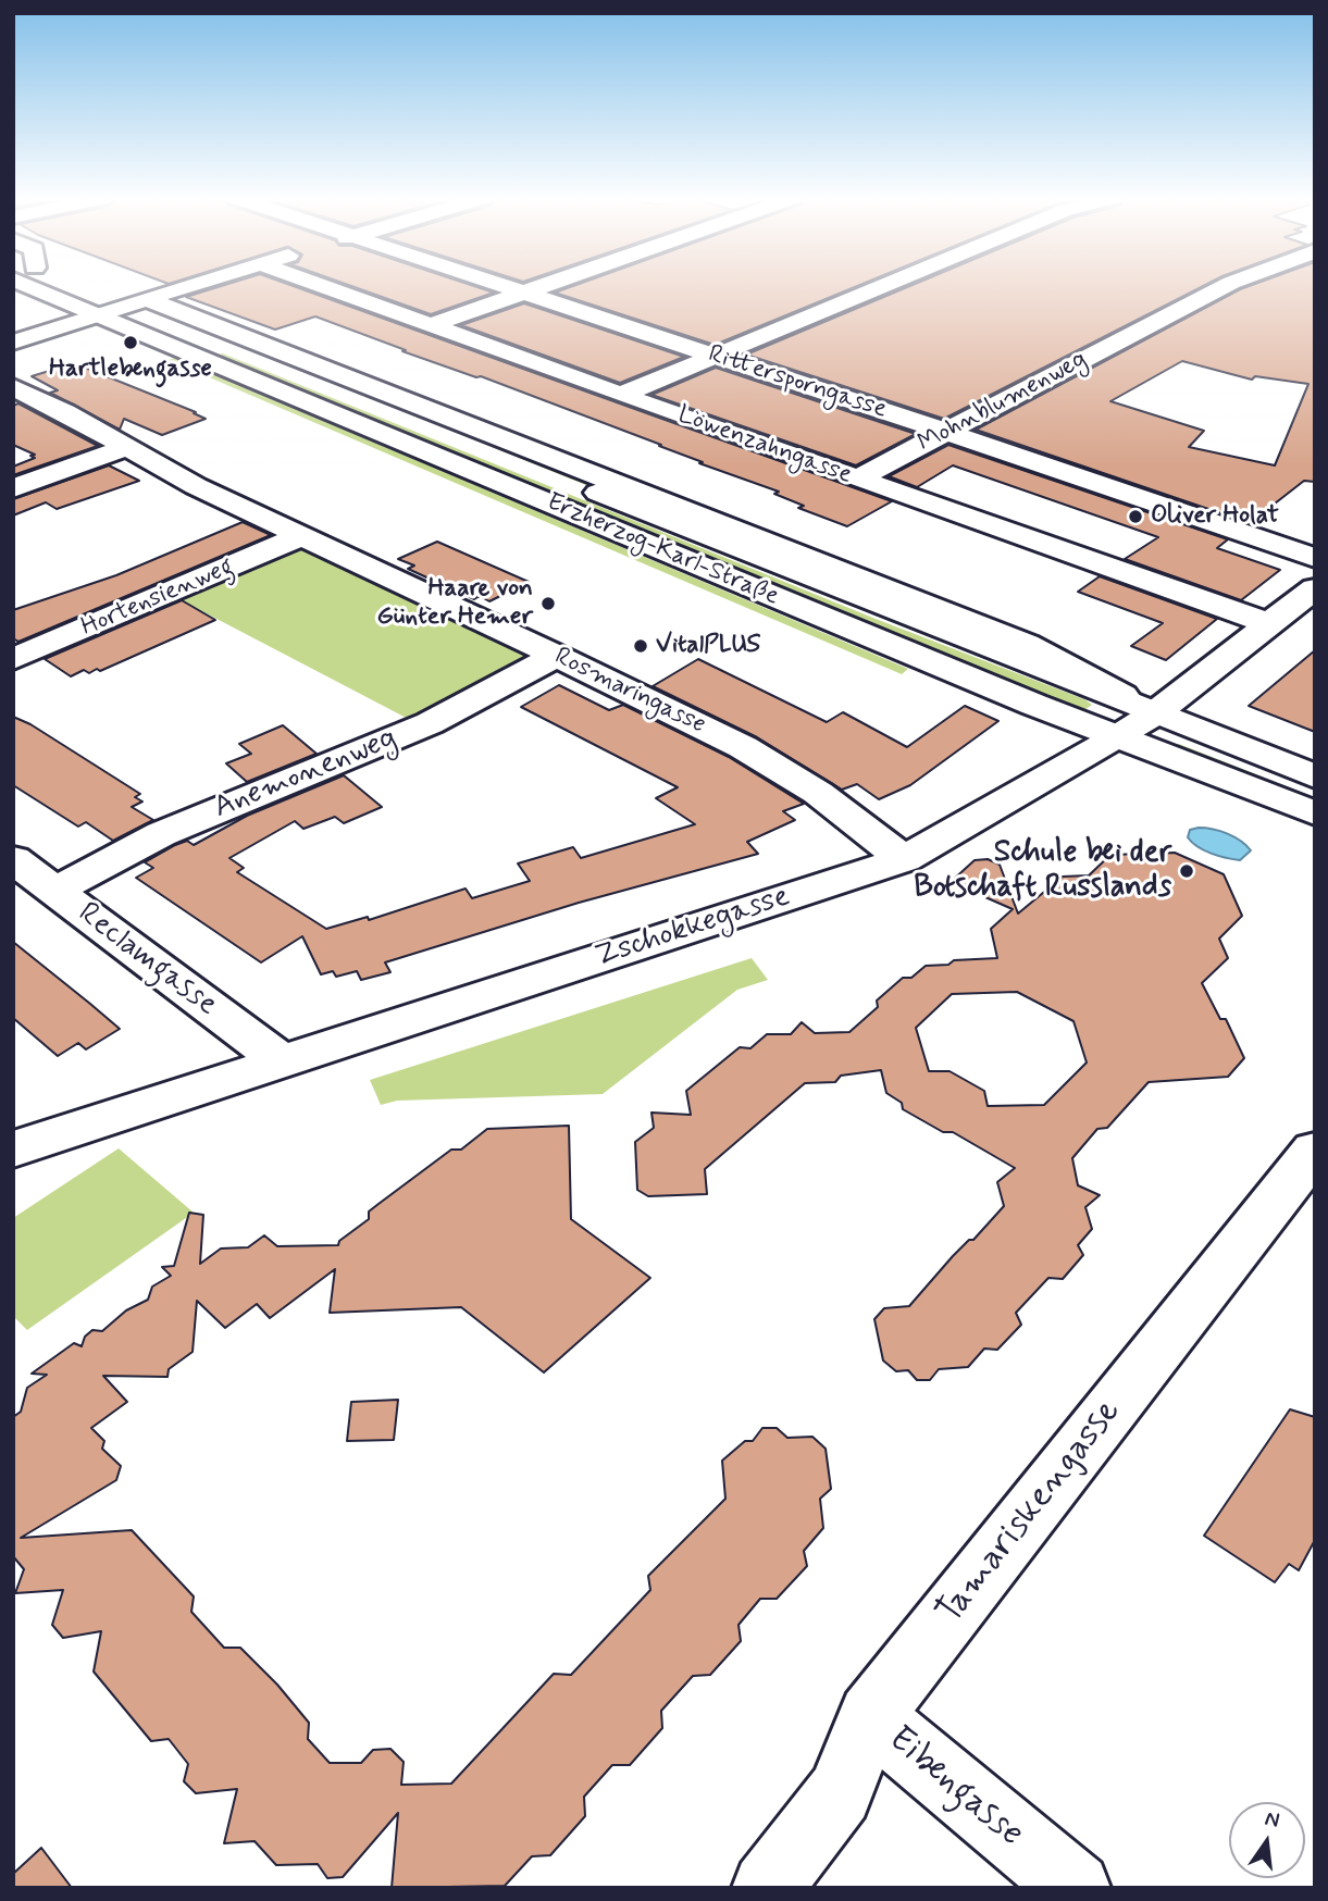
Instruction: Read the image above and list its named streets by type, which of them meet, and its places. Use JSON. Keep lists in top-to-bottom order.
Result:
{
  "streets": {
    "street": [
      "Rittersporngasse",
      "Mohnblumenweg",
      "Löwenzahngasse",
      "Erzherzog-Karl-Straße",
      "Hortensienweg",
      "Rosmaringasse",
      "Anemonenweg",
      "Zschokkegasse",
      "Reclamgasse",
      "Tamariskengasse",
      "Eibengasse"
    ]
  },
  "crossings": [
    ["Rittersporngasse", "Mohnblumenweg"],
    ["Mohnblumenweg", "Löwenzahngasse"],
    ["Löwenzahngasse", "Zschokkegasse"],
    ["Erzherzog-Karl-Straße", "Zschokkegasse"],
    ["Hortensienweg", "Rosmaringasse"],
    ["Rosmaringasse", "Anemonenweg"],
    ["Rosmaringasse", "Zschokkegasse"],
    ["Anemonenweg", "Reclamgasse"],
    ["Zschokkegasse", "Reclamgasse"],
    ["Tamariskengasse", "Eibengasse"]
  ],
  "places": [
    "Hartlebengasse",
    "Oliver Holat",
    "Haare von Günter Hemer",
    "VitalPLUS",
    "Schule bei der Botschaft Russlands"
  ],
  "north": "top"
}
